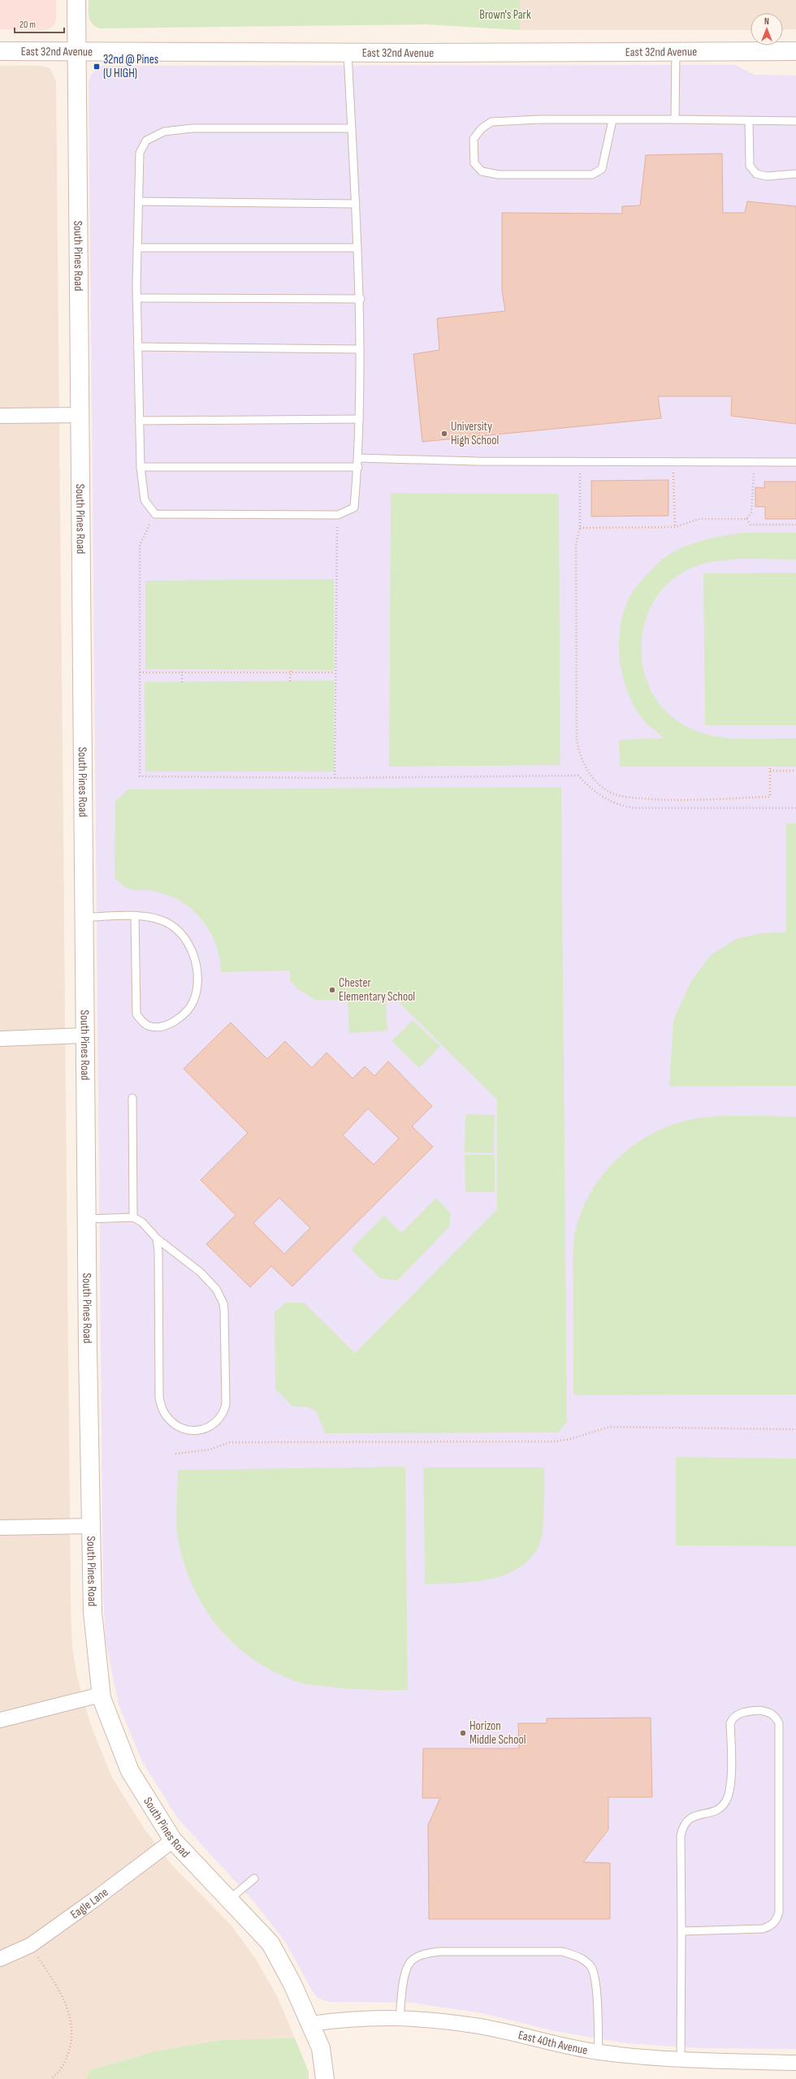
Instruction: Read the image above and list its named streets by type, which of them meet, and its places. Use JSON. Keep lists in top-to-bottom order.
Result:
{
  "streets": {
    "street": [
      "East 32nd Avenue",
      "South Pines Road",
      "Eagle Lane",
      "East 40th Avenue"
    ]
  },
  "crossings": [
    ["East 32nd Avenue", "South Pines Road"],
    ["South Pines Road", "Eagle Lane"],
    ["South Pines Road", "East 40th Avenue"]
  ],
  "parks": ["Brown's Park"],
  "places": {
    "transit": ["32nd @ Pines (U HIGH)"],
    "other": ["University High School", "Chester Elementary School", "Horizon Middle School"]
  },
  "scale_bar": "20 m",
  "north": "top"
}
